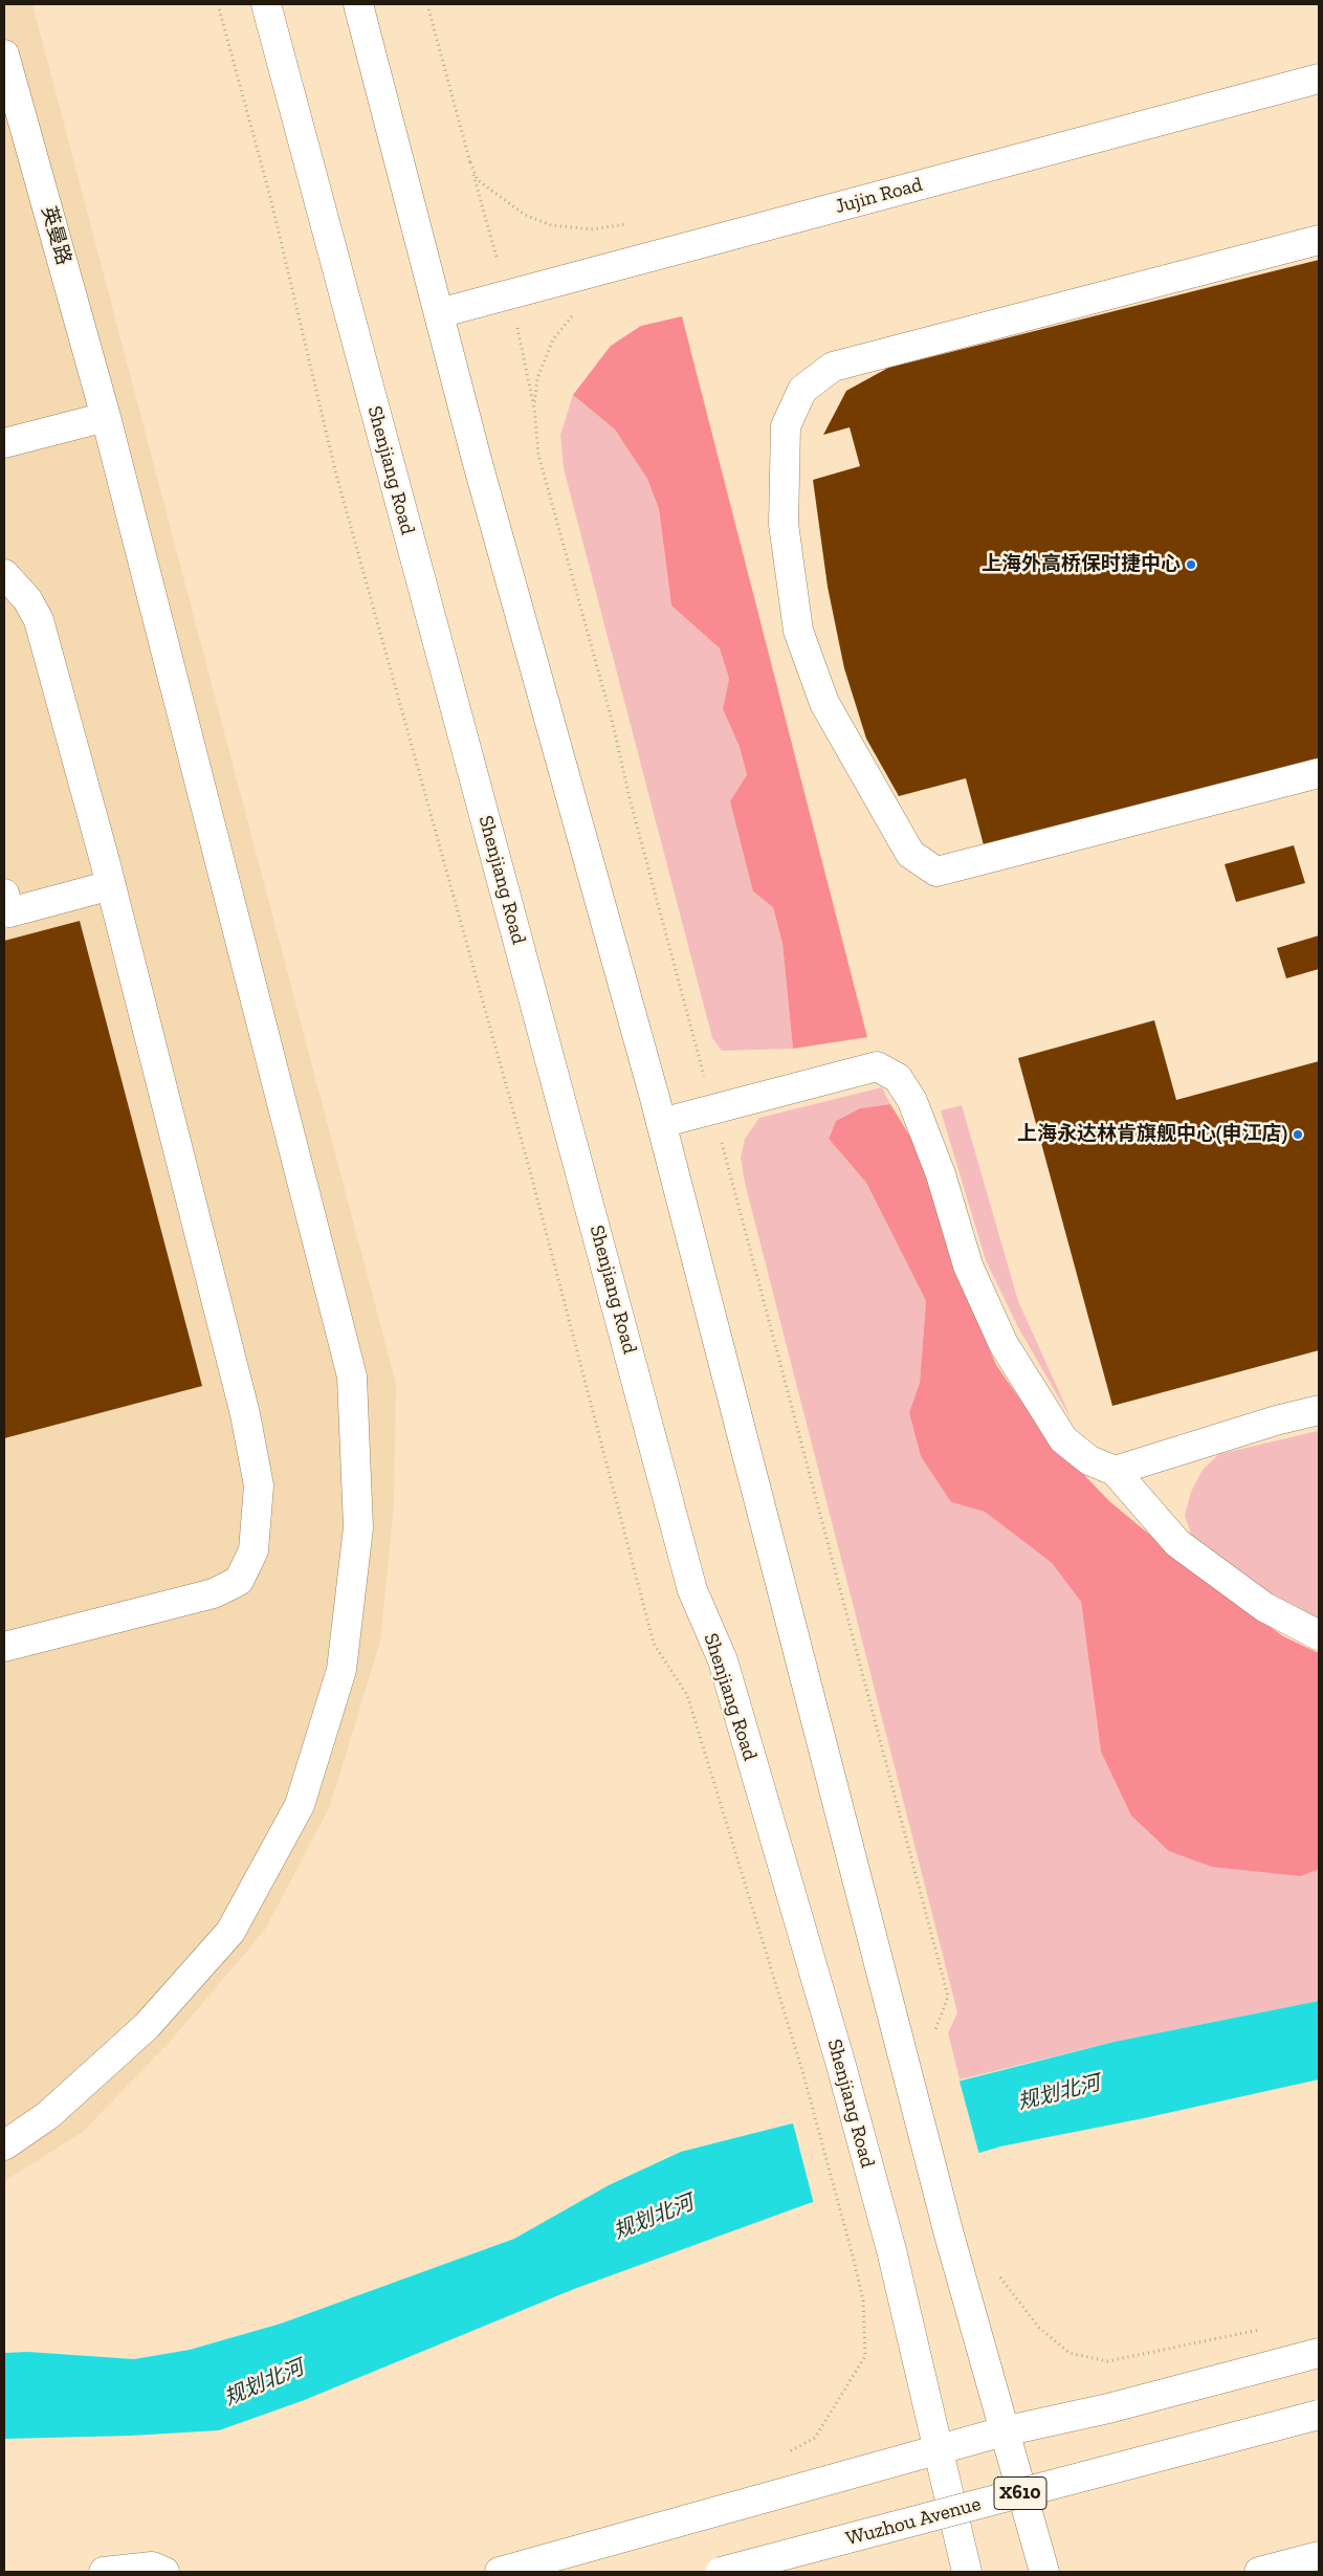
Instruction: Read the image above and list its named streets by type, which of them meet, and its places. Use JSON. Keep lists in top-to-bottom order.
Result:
{
  "streets": {
    "main road": [
      "Jujin Road",
      "英曼路",
      "Shenjiang Road",
      "X610",
      "Wuzhou Avenue"
    ]
  },
  "water": ["规划北河"],
  "places": ["上海外高桥保时捷中心", "上海永达林肯旗舰中心(申江店)"]
}
